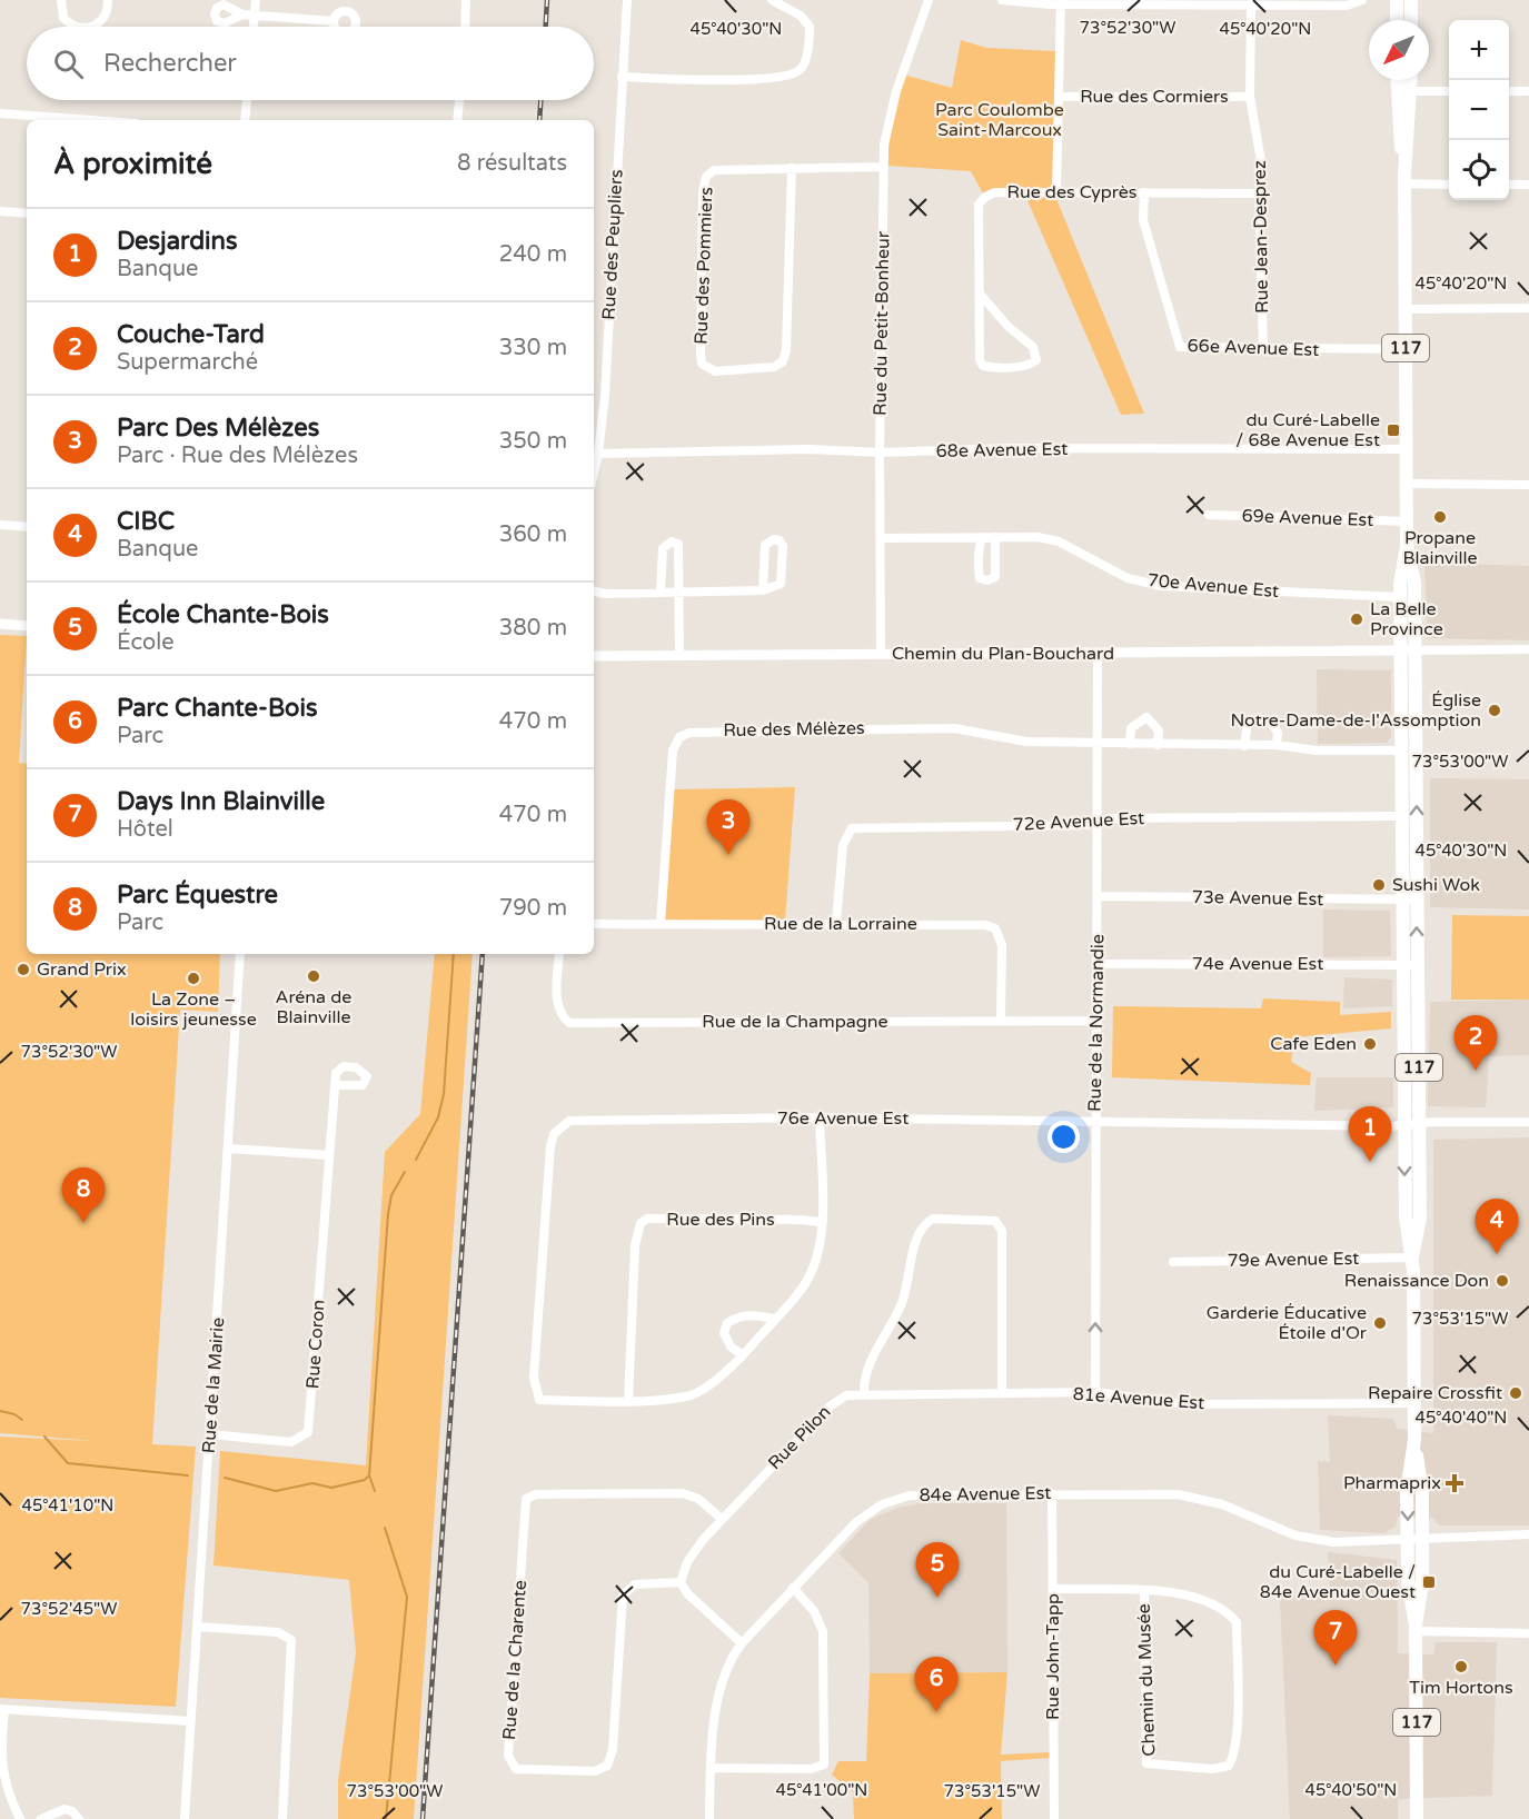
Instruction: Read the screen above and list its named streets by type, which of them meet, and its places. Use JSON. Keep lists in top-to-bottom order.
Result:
{
  "streets": {
    "main road": ["117"],
    "street": [
      "Rue des Cormiers",
      "Rue des Cyprès",
      "Rue Jean-Desprez",
      "Rue des Peupliers",
      "Rue des Pommiers",
      "Rue du Petit-Bonheur",
      "66e Avenue Est",
      "68e Avenue Est",
      "69e Avenue Est",
      "70e Avenue Est",
      "Chemin du Plan-Bouchard",
      "Rue des Mélèzes",
      "72e Avenue Est",
      "73e Avenue Est",
      "Rue de la Lorraine",
      "74e Avenue Est",
      "Rue de la Champagne",
      "Rue de la Normandie",
      "76e Avenue Est",
      "Rue des Pins",
      "79e Avenue Est",
      "Rue Coron",
      "Rue de la Mairie",
      "81e Avenue Est",
      "Rue Pilon",
      "84e Avenue Est",
      "Rue John-Tapp",
      "Rue de la Charente",
      "Chemin du Musée"
    ]
  },
  "crossings": [
    ["Rue des Cormiers", "Rue Jean-Desprez"],
    ["Rue des Cyprès", "Rue Jean-Desprez"],
    ["Rue des Cyprès", "66e Avenue Est"],
    ["Rue Jean-Desprez", "66e Avenue Est"],
    ["Rue des Peupliers", "68e Avenue Est"],
    ["Rue des Pommiers", "Rue du Petit-Bonheur"],
    ["Rue du Petit-Bonheur", "68e Avenue Est"],
    ["Rue du Petit-Bonheur", "70e Avenue Est"],
    ["Rue du Petit-Bonheur", "Chemin du Plan-Bouchard"],
    ["66e Avenue Est", "117"],
    ["117", "68e Avenue Est"],
    ["117", "69e Avenue Est"],
    ["117", "70e Avenue Est"],
    ["117", "Chemin du Plan-Bouchard"],
    ["117", "Rue des Mélèzes"],
    ["117", "72e Avenue Est"],
    ["117", "73e Avenue Est"],
    ["117", "74e Avenue Est"],
    ["117", "76e Avenue Est"],
    ["117", "79e Avenue Est"],
    ["117", "81e Avenue Est"],
    ["117", "84e Avenue Est"],
    ["Chemin du Plan-Bouchard", "Rue de la Normandie"],
    ["Rue des Mélèzes", "Rue de la Lorraine"],
    ["Rue des Mélèzes", "Rue de la Normandie"],
    ["72e Avenue Est", "Rue de la Lorraine"],
    ["72e Avenue Est", "Rue de la Normandie"],
    ["73e Avenue Est", "Rue de la Normandie"],
    ["Rue de la Lorraine", "Rue de la Champagne"],
    ["74e Avenue Est", "Rue de la Normandie"],
    ["Rue de la Champagne", "Rue de la Normandie"],
    ["Rue de la Normandie", "76e Avenue Est"],
    ["Rue de la Normandie", "81e Avenue Est"],
    ["76e Avenue Est", "Rue des Pins"],
    ["Rue Coron", "Rue de la Mairie"],
    ["81e Avenue Est", "Rue Pilon"],
    ["Rue Pilon", "Rue de la Charente"],
    ["84e Avenue Est", "Rue John-Tapp"],
    ["Rue John-Tapp", "Chemin du Musée"]
  ],
  "one_way": ["Rue de la Normandie"],
  "parks": ["Parc Coulombe Saint-Marcoux"],
  "places": {
    "transit": ["du Curé-Labelle / 68e Avenue Est", "du Curé-Labelle / 84e Avenue Ouest"],
    "other": [
      "Propane Blainville",
      "La Belle Province",
      "Église Notre-Dame-de-l'Assomption",
      "Sushi Wok",
      "Grand Prix",
      "Aréna de Blainville",
      "La Zone – loisirs jeunesse",
      "Cafe Eden",
      "Renaissance Don",
      "Garderie Éducative Étoile d'Or",
      "Repaire Crossfit",
      "Tim Hortons"
    ],
    "health": ["Pharmaprix"]
  },
  "north": "bottom left",
  "page": {
    "map_buttons": ["+", "−"],
    "search": "Rechercher",
    "heading": ["À proximité", "8 résultats"],
    "list": [
      {
        "mark": "1",
        "name": "Desjardins",
        "note": "Banque",
        "value": "240 m"
      },
      {
        "mark": "2",
        "name": "Couche-Tard",
        "note": "Supermarché",
        "value": "330 m"
      },
      {
        "mark": "3",
        "name": "Parc Des Mélèzes",
        "note": "Parc · Rue des Mélèzes",
        "value": "350 m"
      },
      {
        "mark": "4",
        "name": "CIBC",
        "note": "Banque",
        "value": "360 m"
      },
      {
        "mark": "5",
        "name": "École Chante-Bois",
        "note": "École",
        "value": "380 m"
      },
      {
        "mark": "6",
        "name": "Parc Chante-Bois",
        "note": "Parc",
        "value": "470 m"
      },
      {
        "mark": "7",
        "name": "Days Inn Blainville",
        "note": "Hôtel",
        "value": "470 m"
      },
      {
        "mark": "8",
        "name": "Parc Équestre",
        "note": "Parc",
        "value": "790 m"
      }
    ],
    "pins": [
      "3",
      "2",
      "1",
      "8",
      "4",
      "5",
      "7",
      "6"
    ]
  },
  "coordinates": [
    "73°52'30\"W",
    "45°40'30\"N",
    "45°40'20\"N",
    "73°53'00\"W",
    "73°53'15\"W",
    "45°40'40\"N",
    "45°41'10\"N",
    "73°52'45\"W",
    "45°41'00\"N",
    "45°40'50\"N"
  ]
}
